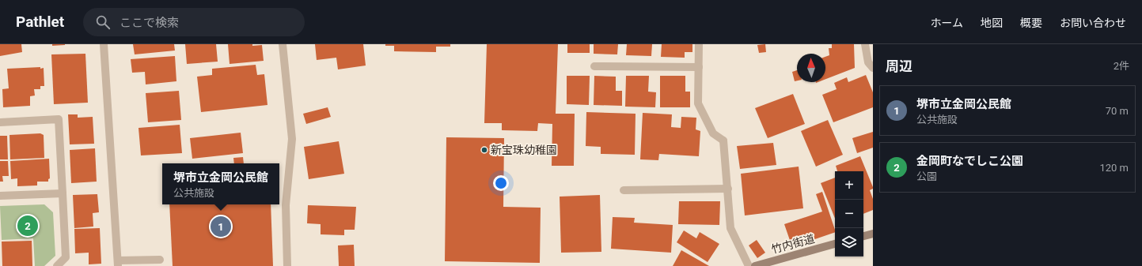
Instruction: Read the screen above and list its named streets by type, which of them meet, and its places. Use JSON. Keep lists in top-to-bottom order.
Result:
{
  "streets": {
    "street": ["竹内街道"]
  },
  "places": ["新宝珠幼稚園"],
  "north": "top",
  "page": {
    "header": "Pathlet",
    "search": "ここで検索",
    "nav": [
      "ホーム",
      "地図",
      "概要",
      "お問い合わせ"
    ],
    "heading": ["周辺", "2件"],
    "list": [
      {
        "mark": "1",
        "name": "堺市立金岡公民館",
        "note": "公共施設",
        "value": "70 m"
      },
      {
        "mark": "2",
        "name": "金岡町なでしこ公園",
        "note": "公園",
        "value": "120 m"
      }
    ],
    "popup": ["堺市立金岡公民館", "公共施設"],
    "map_buttons": ["+", "−"],
    "pins": ["2", "1"]
  }
}
